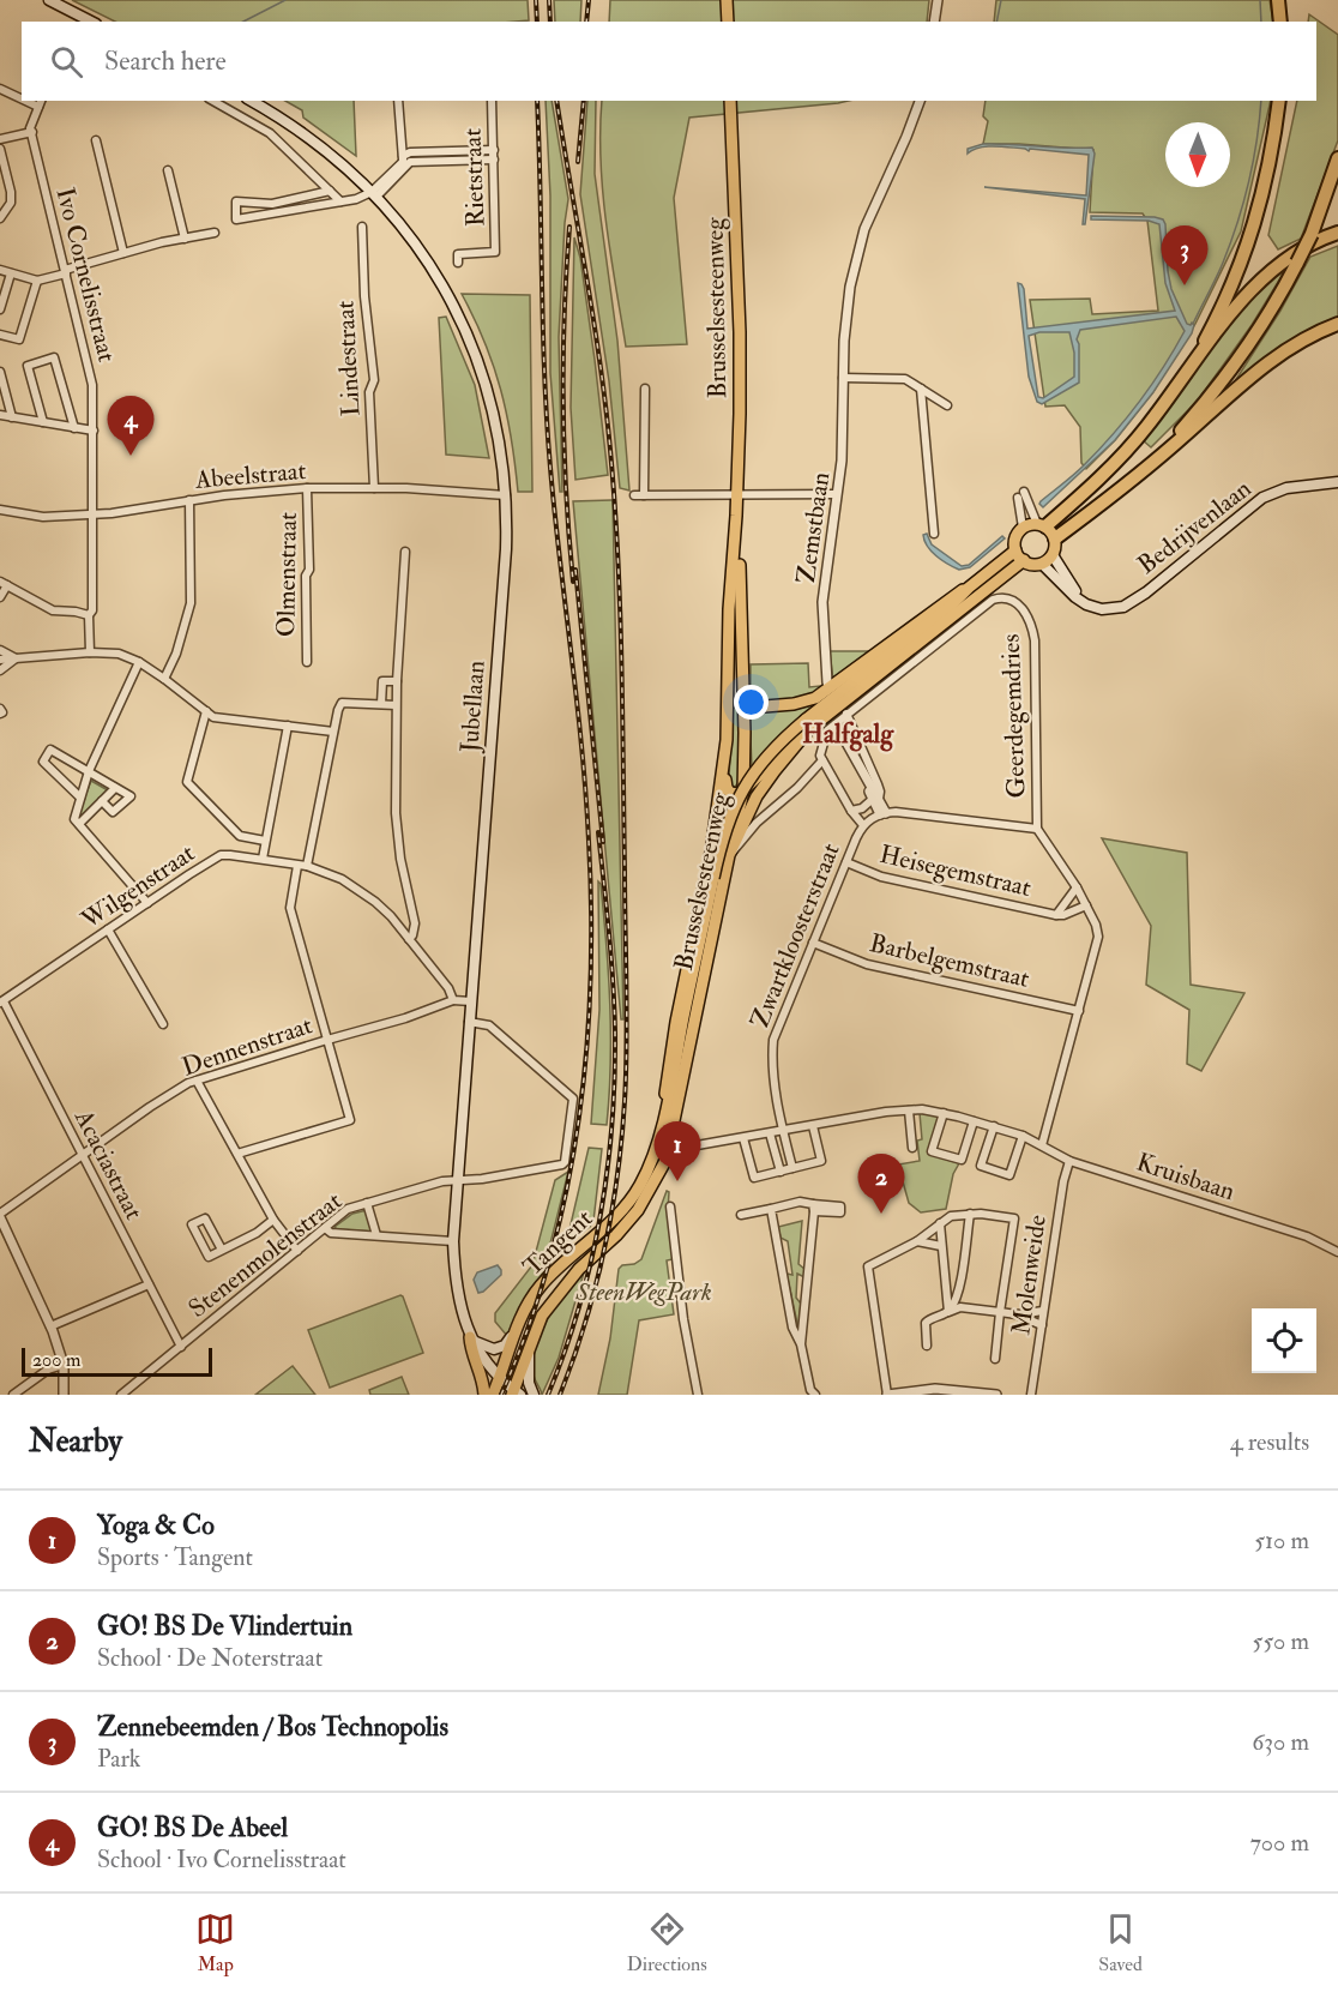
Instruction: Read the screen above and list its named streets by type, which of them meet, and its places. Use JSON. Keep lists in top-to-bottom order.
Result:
{
  "streets": {
    "main road": [
      "Brusselsesteenweg",
      "Bedrijvenlaan",
      "Jubellaan",
      "Tangent"
    ],
    "street": [
      "Rietstraat",
      "Ivo Cornelisstraat",
      "Lindestraat",
      "Abeelstraat",
      "Zemstbaan",
      "Olmenstraat",
      "Geerdegemdries",
      "Heisegemstraat",
      "Wilgenstraat",
      "Zwartkloosterstraat",
      "Barbelgemstraat",
      "Dennenstraat",
      "Acaciastraat",
      "Kruisbaan",
      "Stenenmolenstraat",
      "Molenweide"
    ]
  },
  "crossings": [
    ["Ivo Cornelisstraat", "Abeelstraat"],
    ["Brusselsesteenweg", "Tangent"],
    ["Lindestraat", "Abeelstraat"],
    ["Abeelstraat", "Olmenstraat"],
    ["Abeelstraat", "Jubellaan"],
    ["Jubellaan", "Tangent"],
    ["Jubellaan", "Stenenmolenstraat"],
    ["Geerdegemdries", "Heisegemstraat"],
    ["Geerdegemdries", "Zwartkloosterstraat"],
    ["Geerdegemdries", "Barbelgemstraat"],
    ["Geerdegemdries", "Kruisbaan"],
    ["Heisegemstraat", "Zwartkloosterstraat"],
    ["Wilgenstraat", "Dennenstraat"],
    ["Wilgenstraat", "Acaciastraat"],
    ["Zwartkloosterstraat", "Barbelgemstraat"],
    ["Zwartkloosterstraat", "Kruisbaan"],
    ["Dennenstraat", "Acaciastraat"],
    ["Acaciastraat", "Stenenmolenstraat"],
    ["Kruisbaan", "Molenweide"]
  ],
  "districts": ["Halfgalg"],
  "parks": ["SteenWegPark"],
  "scale_bar": "200 m",
  "north": "bottom",
  "page": {
    "search": "Search here",
    "pins": [
      "3",
      "4",
      "1",
      "2"
    ],
    "scale": "200 m",
    "heading": ["Nearby", "4 results"],
    "list": [
      {
        "mark": "1",
        "name": "Yoga & Co",
        "note": "Sports · Tangent",
        "value": "510 m"
      },
      {
        "mark": "2",
        "name": "GO! BS De Vlindertuin",
        "note": "School · De Noterstraat",
        "value": "550 m"
      },
      {
        "mark": "3",
        "name": "Zennebeemden / Bos Technopolis",
        "note": "Park",
        "value": "630 m"
      },
      {
        "mark": "4",
        "name": "GO! BS De Abeel",
        "note": "School · Ivo Cornelisstraat",
        "value": "700 m"
      }
    ],
    "nav": ["Map", "Directions", "Saved"]
  }
}
